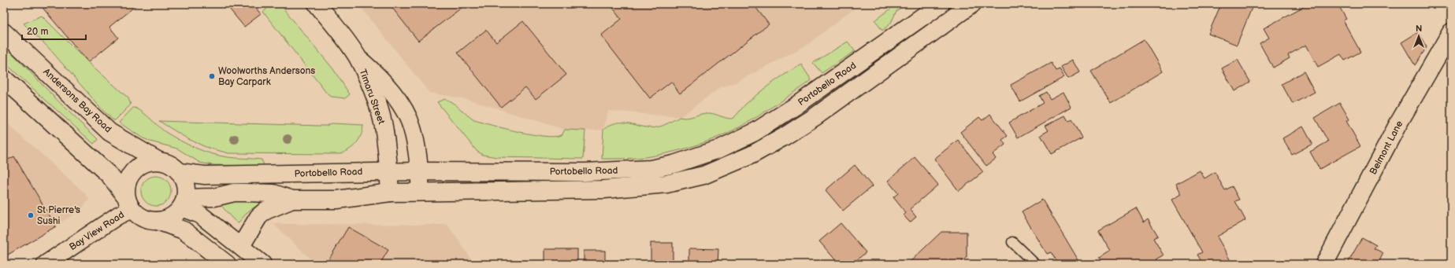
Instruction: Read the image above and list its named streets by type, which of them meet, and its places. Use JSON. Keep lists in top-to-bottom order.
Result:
{
  "streets": {
    "main road": [
      "Portobello Road",
      "Timaru Street",
      "Andersons Bay Road",
      "Belmont Lane",
      "Bay View Road"
    ]
  },
  "crossings": [
    ["Portobello Road", "Timaru Street"],
    ["Portobello Road", "Andersons Bay Road"],
    ["Portobello Road", "Bay View Road"],
    ["Andersons Bay Road", "Bay View Road"]
  ],
  "places": ["Woolworths Andersons Bay Carpark", "St Pierre's Sushi"],
  "scale_bar": "20 m",
  "north": "top"
}
